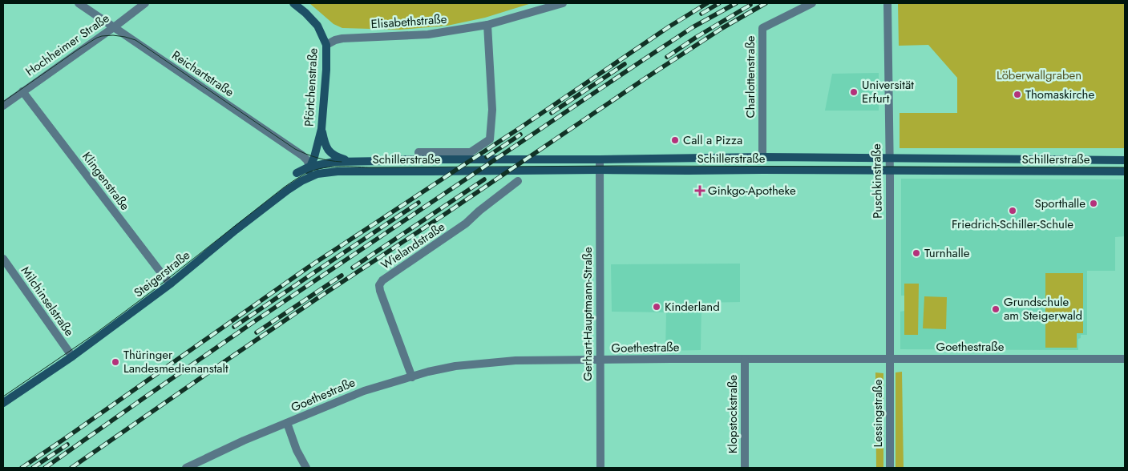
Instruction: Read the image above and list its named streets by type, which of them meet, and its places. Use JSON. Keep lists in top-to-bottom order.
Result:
{
  "streets": {
    "main road": ["Pförtchenstraße", "Schillerstraße", "Steigerstraße"],
    "street": [
      "Elisabethstraße",
      "Hochheimer Straße",
      "Reichartstraße",
      "Charlottenstraße",
      "Klingenstraße",
      "Puschkinstraße",
      "Wielandstraße",
      "Milchinselstraße",
      "Gerhart-Hauptmann-Straße",
      "Goethestraße",
      "Lessingstraße",
      "Klopstockstraße"
    ]
  },
  "crossings": [
    ["Elisabethstraße", "Pförtchenstraße"],
    ["Elisabethstraße", "Schillerstraße"],
    ["Hochheimer Straße", "Reichartstraße"],
    ["Hochheimer Straße", "Klingenstraße"],
    ["Reichartstraße", "Pförtchenstraße"],
    ["Charlottenstraße", "Schillerstraße"],
    ["Pförtchenstraße", "Steigerstraße"],
    ["Schillerstraße", "Puschkinstraße"],
    ["Schillerstraße", "Steigerstraße"],
    ["Schillerstraße", "Gerhart-Hauptmann-Straße"],
    ["Klingenstraße", "Steigerstraße"],
    ["Puschkinstraße", "Goethestraße"],
    ["Puschkinstraße", "Lessingstraße"],
    ["Wielandstraße", "Goethestraße"],
    ["Steigerstraße", "Milchinselstraße"],
    ["Gerhart-Hauptmann-Straße", "Goethestraße"],
    ["Goethestraße", "Lessingstraße"],
    ["Goethestraße", "Klopstockstraße"]
  ],
  "parks": ["Löberwallgraben"],
  "places": {
    "other": [
      "Universität Erfurt",
      "Thomaskirche",
      "Call a Pizza",
      "Sporthalle",
      "Friedrich-Schiller-Schule",
      "Turnhalle",
      "Kinderland",
      "Grundschule am Steigerwald",
      "Thüringer Landesmedienanstalt"
    ],
    "health": ["Ginkgo-Apotheke"]
  }
}
